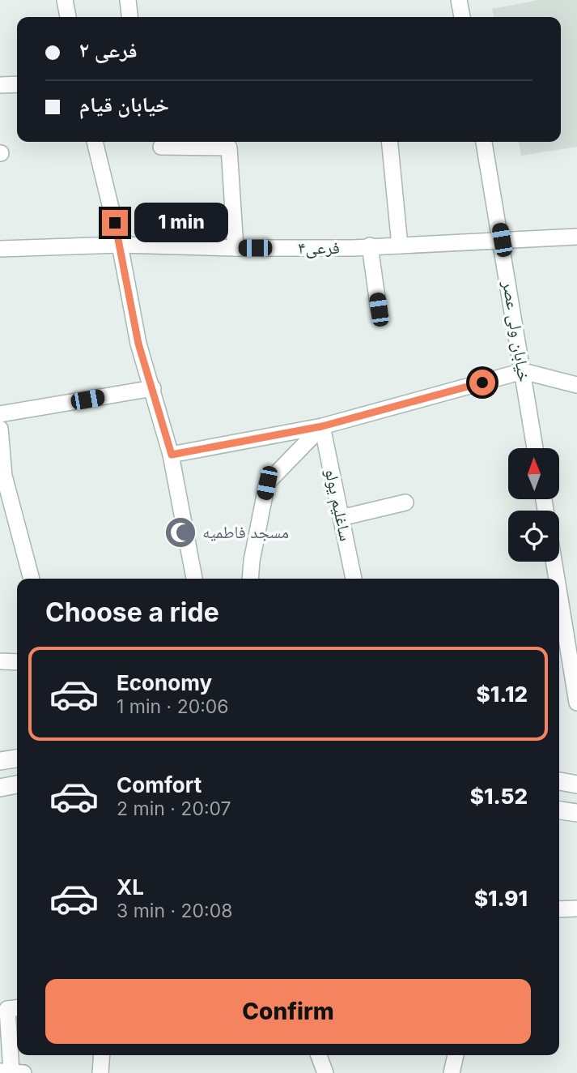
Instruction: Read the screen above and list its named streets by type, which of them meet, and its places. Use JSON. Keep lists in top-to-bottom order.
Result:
{
  "streets": {
    "street": ["فرعی۴", "خیابان ولی عصر", "ساغلیم یولو"]
  },
  "crossings": [
    ["فرعی۴", "خیابان ولی عصر"]
  ],
  "places": {
    "mosque": ["مسجد فاطمیه"]
  },
  "north": "top",
  "page": {
    "banner": ["فرعی ۲", "خیابان قیام"],
    "bubble": "1 min",
    "heading": "Choose a ride",
    "list": [
      {
        "name": "Economy",
        "note": "1 min · 20:06",
        "value": "$1.12"
      },
      {
        "name": "Comfort",
        "note": "2 min · 20:07",
        "value": "$1.52"
      },
      {
        "name": "XL",
        "note": "3 min · 20:08",
        "value": "$1.91"
      }
    ],
    "buttons": "Confirm"
  }
}
